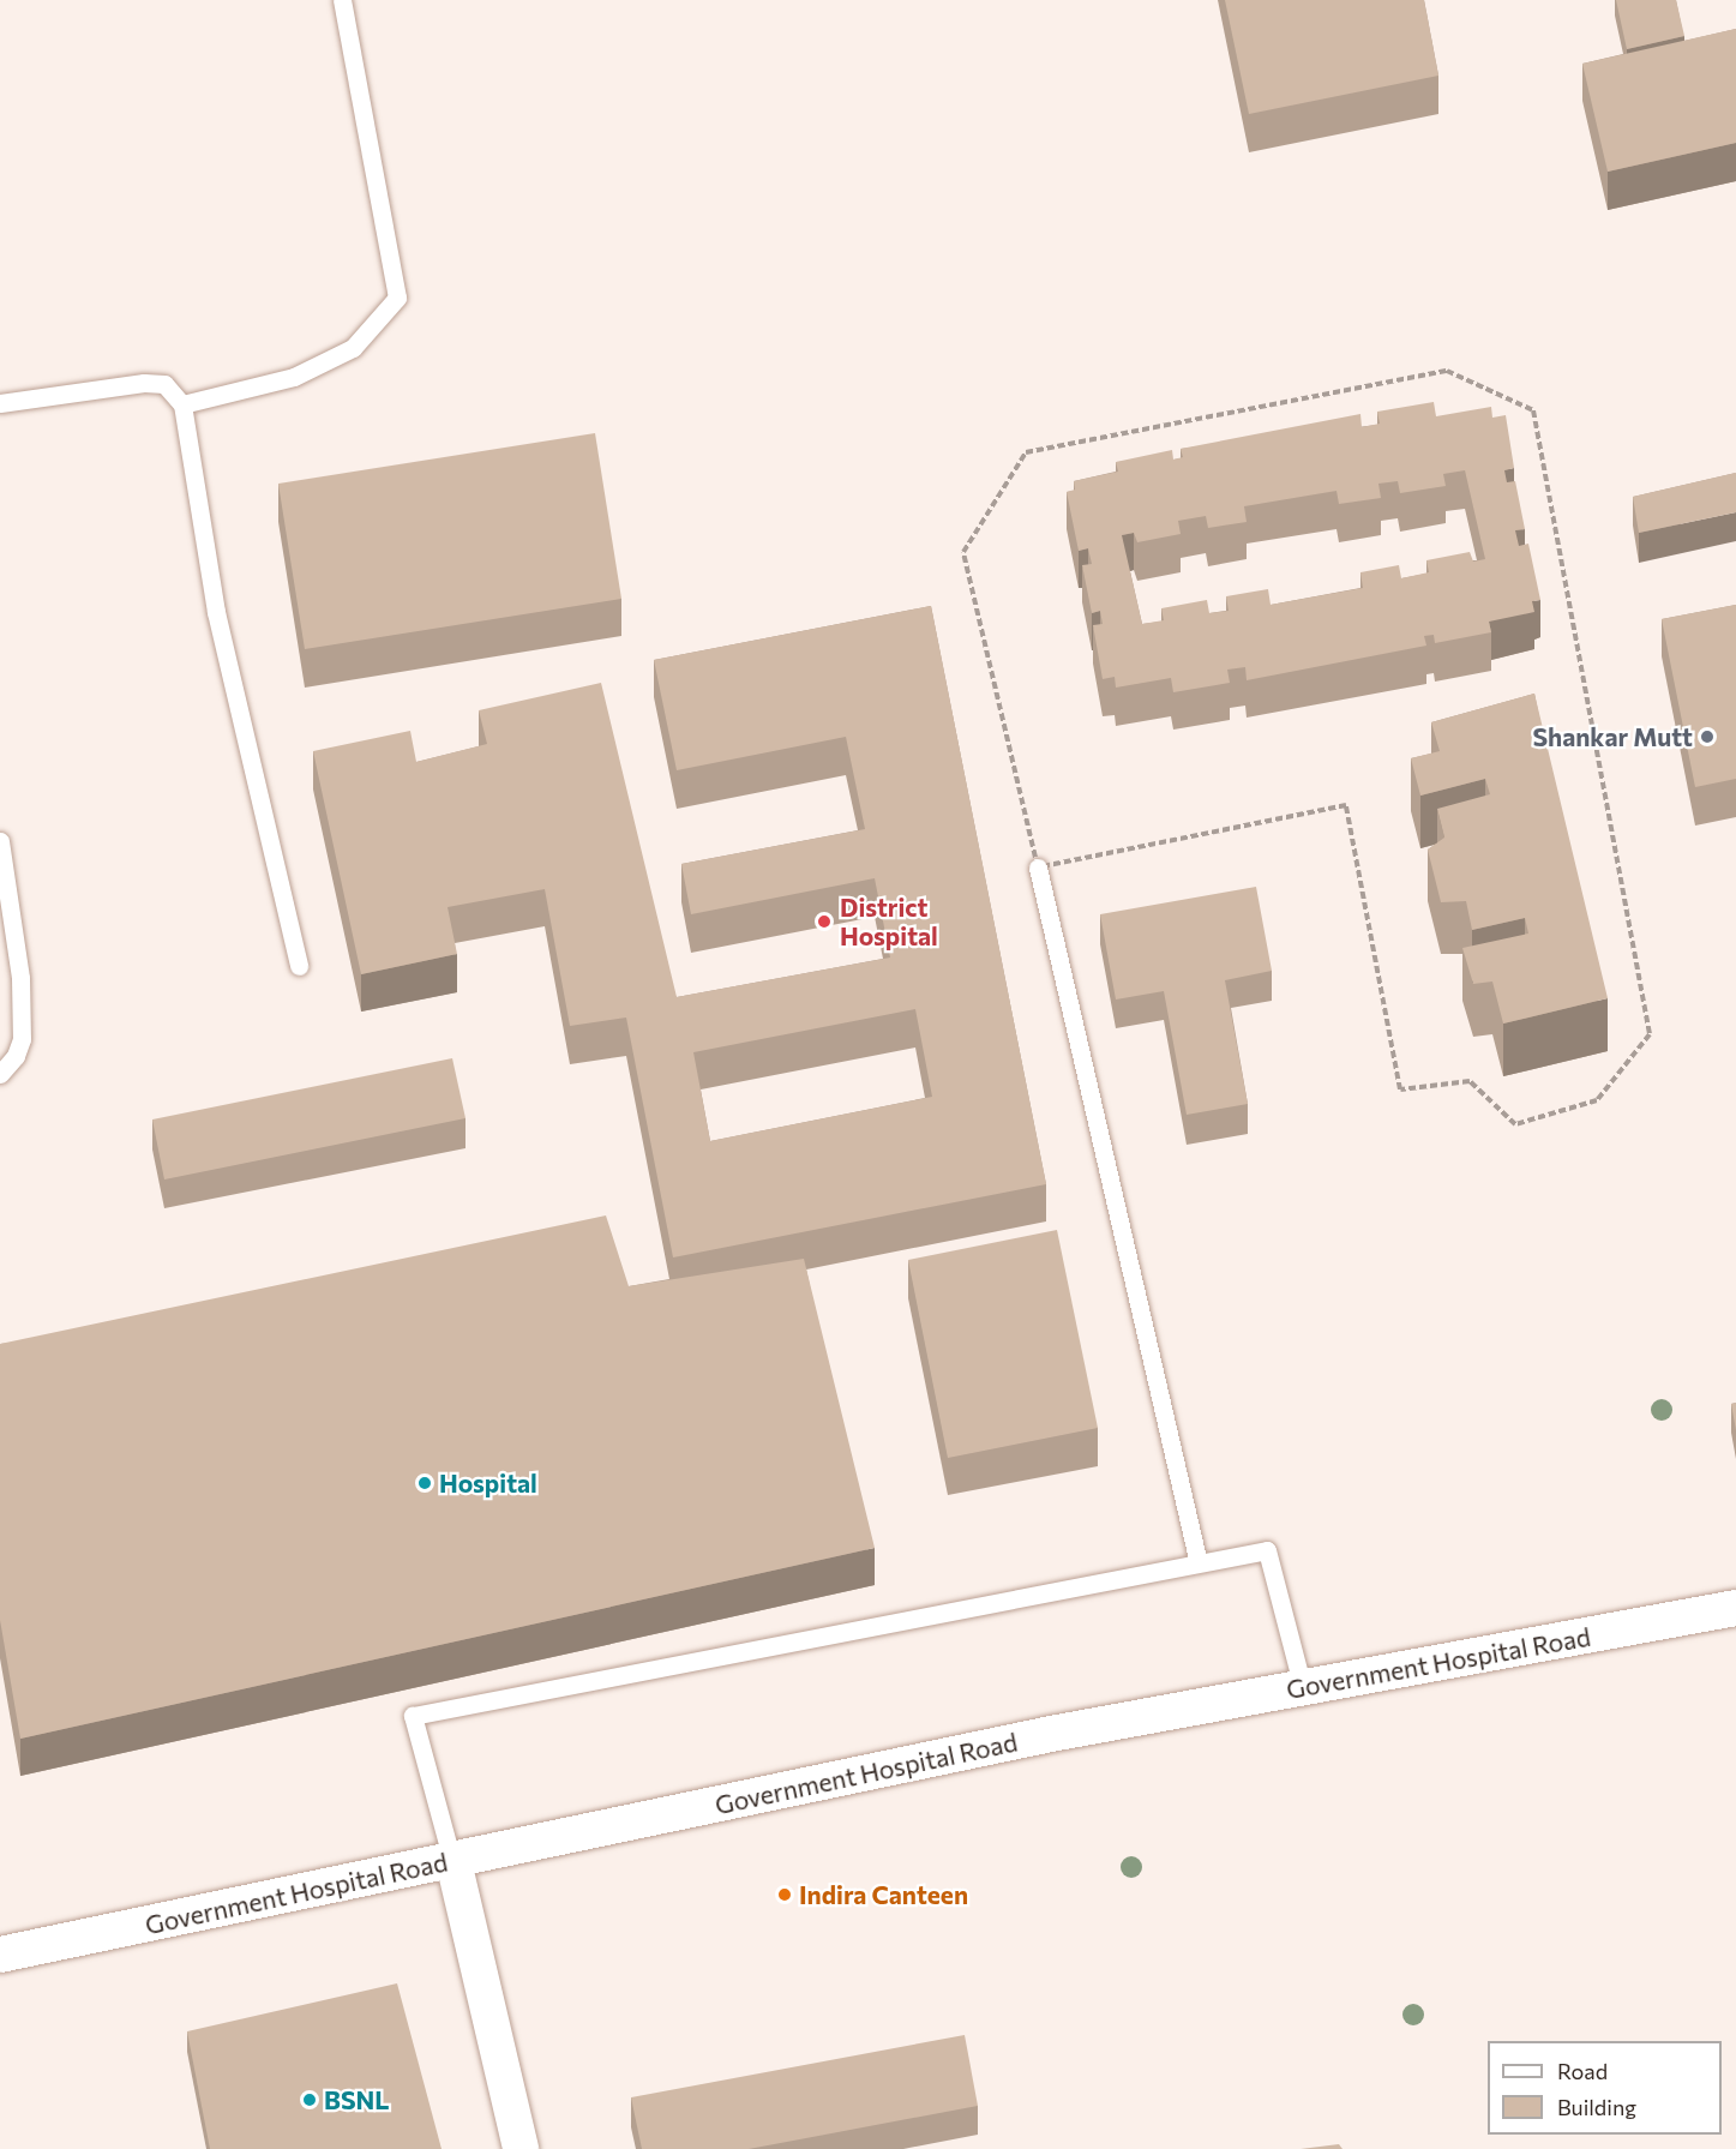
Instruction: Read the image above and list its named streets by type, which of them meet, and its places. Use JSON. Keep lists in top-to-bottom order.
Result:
{
  "streets": {
    "street": ["Government Hospital Road"]
  },
  "places": [
    "Shankar Mutt",
    "District Hospital",
    "Hospital",
    "Indira Canteen",
    "BSNL"
  ],
  "legend": ["Road", "Building"]
}
